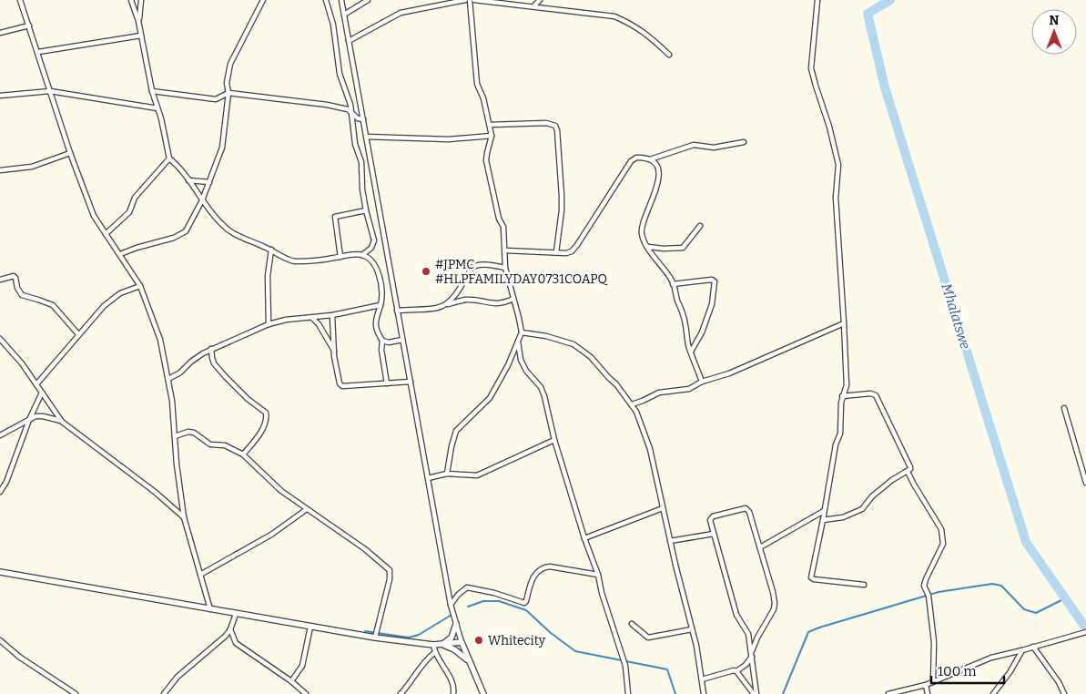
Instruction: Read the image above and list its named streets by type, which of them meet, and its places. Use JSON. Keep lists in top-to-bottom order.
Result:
{
  "water": ["Mhalatswe"],
  "places": ["#JPMC #HLPFAMILYDAY0731COAPQ", "Whitecity"],
  "scale_bar": "100 m",
  "north": "top"
}
